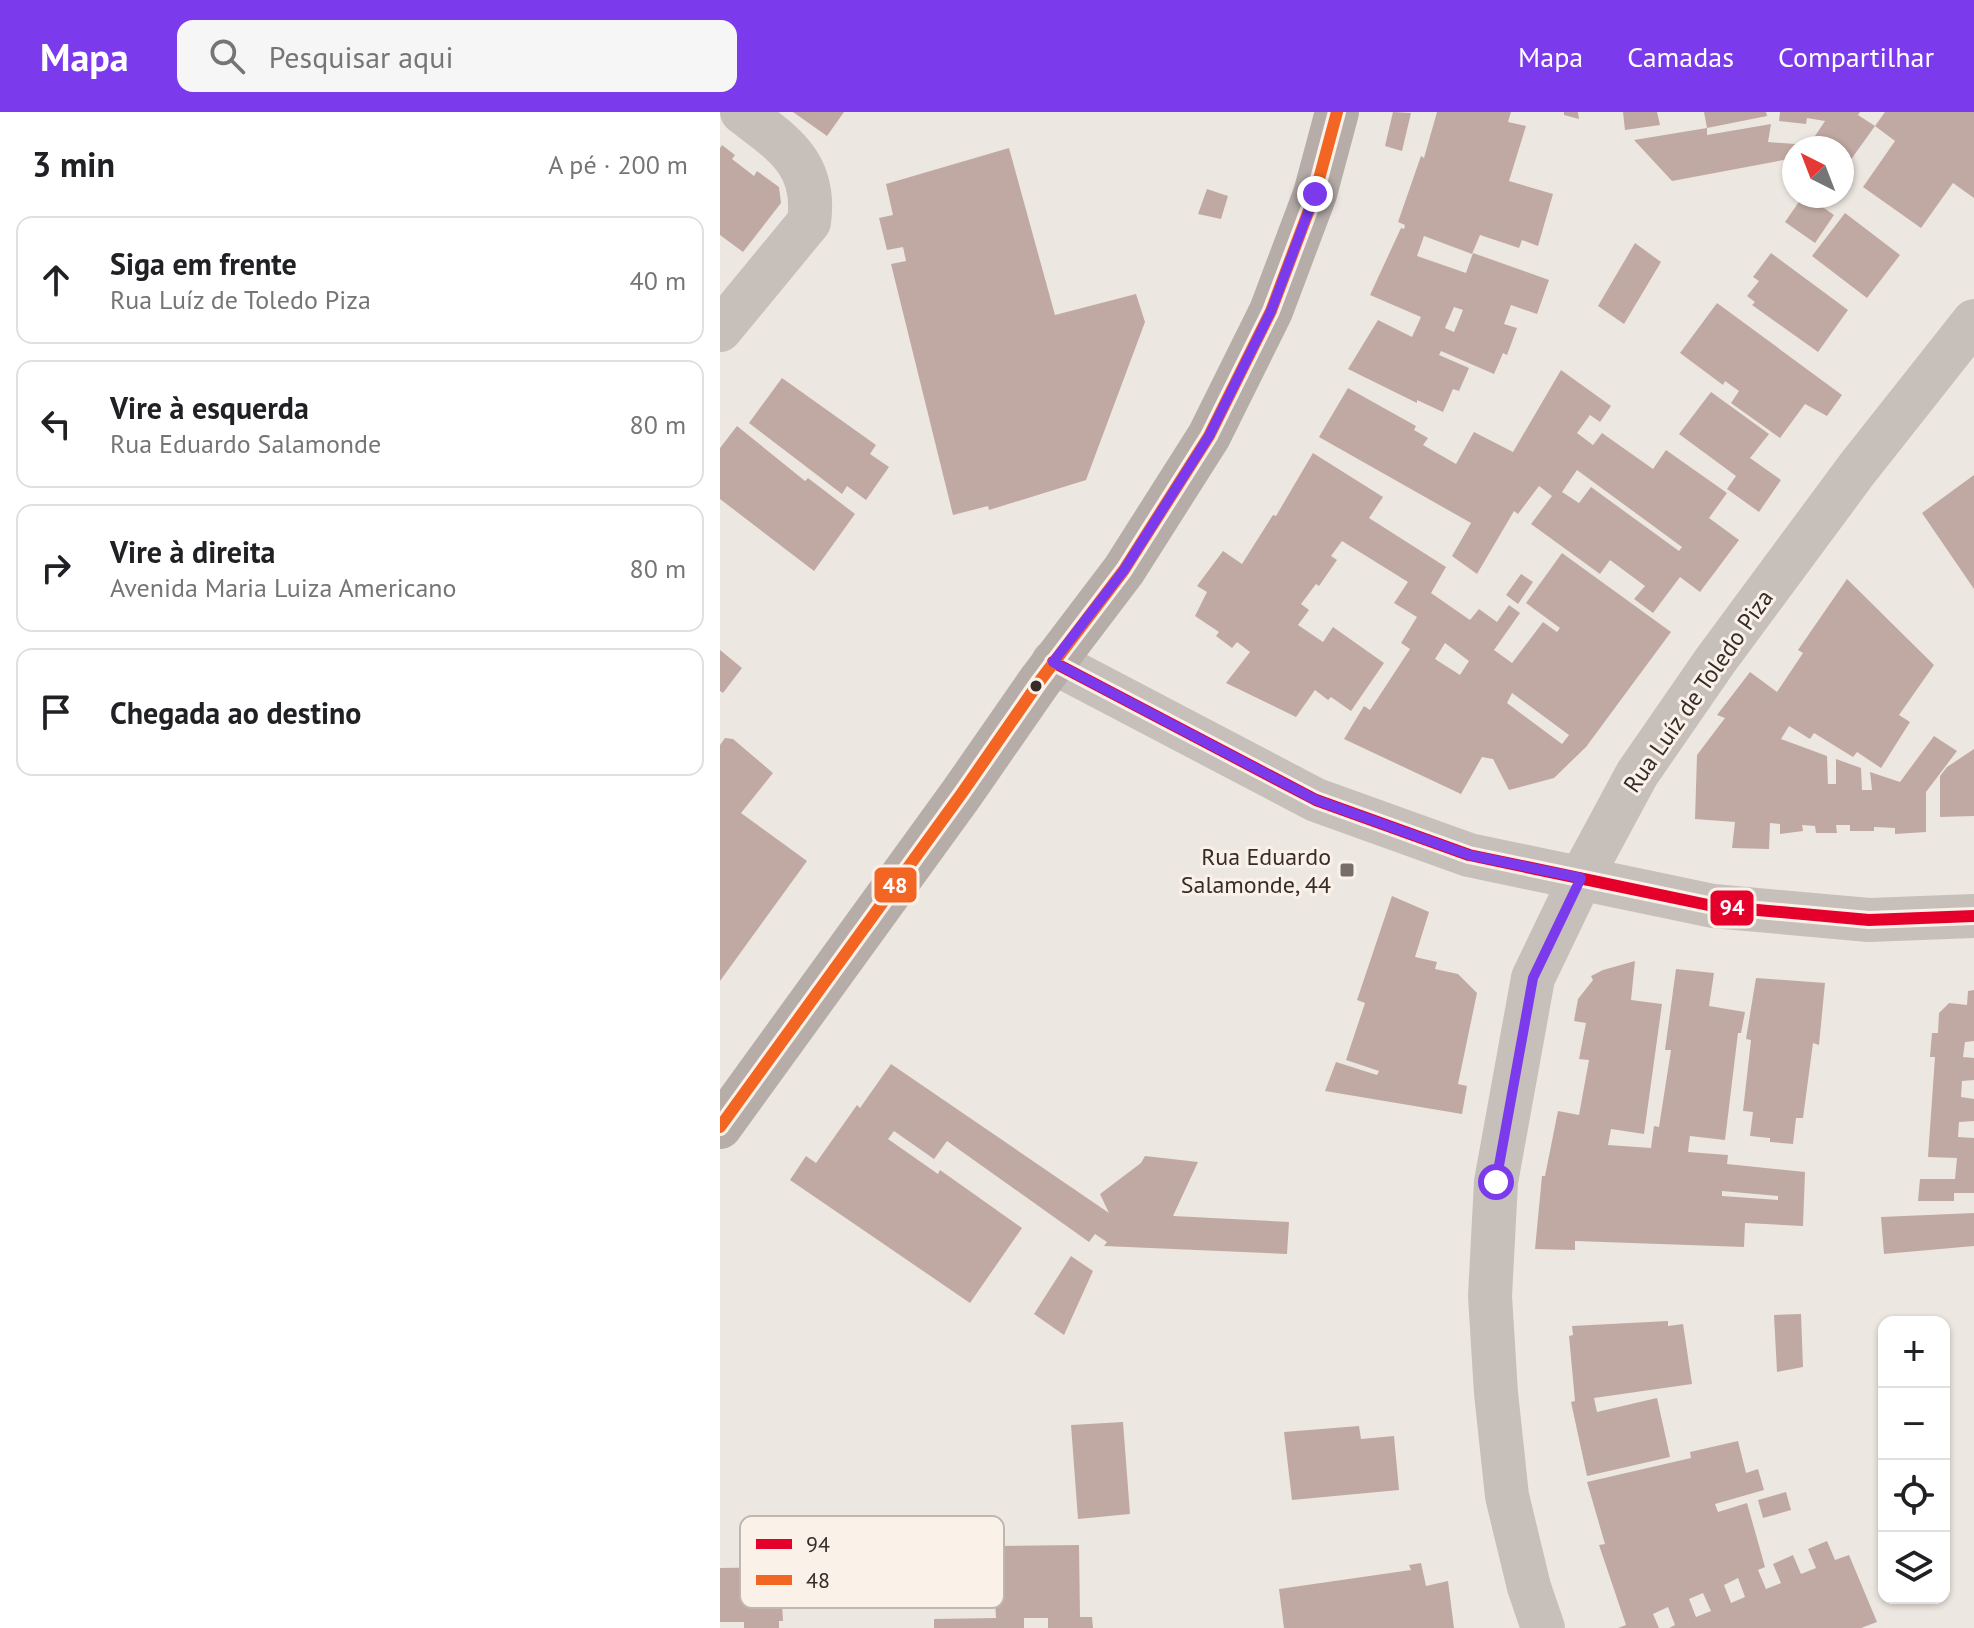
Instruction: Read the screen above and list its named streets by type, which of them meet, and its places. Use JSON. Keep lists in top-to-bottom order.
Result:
{
  "streets": {
    "street": ["Rua Luíz de Toledo Piza"]
  },
  "places": {
    "transit": ["Rua Eduardo Salamonde, 44"]
  },
  "lines": ["transit line 48", "transit line 94"],
  "legend": ["94", "48"],
  "north": "top left",
  "page": {
    "header": "Mapa",
    "search": "Pesquisar aqui",
    "nav": ["Mapa", "Camadas", "Compartilhar"],
    "heading": ["3 min", "A pé · 200 m"],
    "list": [
      ["Siga em frente", "Rua Luíz de Toledo Piza", "40 m"],
      ["Vire à esquerda", "Rua Eduardo Salamonde", "80 m"],
      ["Vire à direita", "Avenida Maria Luiza Americano", "80 m"],
      "Chegada ao destino"
    ],
    "map_buttons": ["+", "−"]
  }
}
